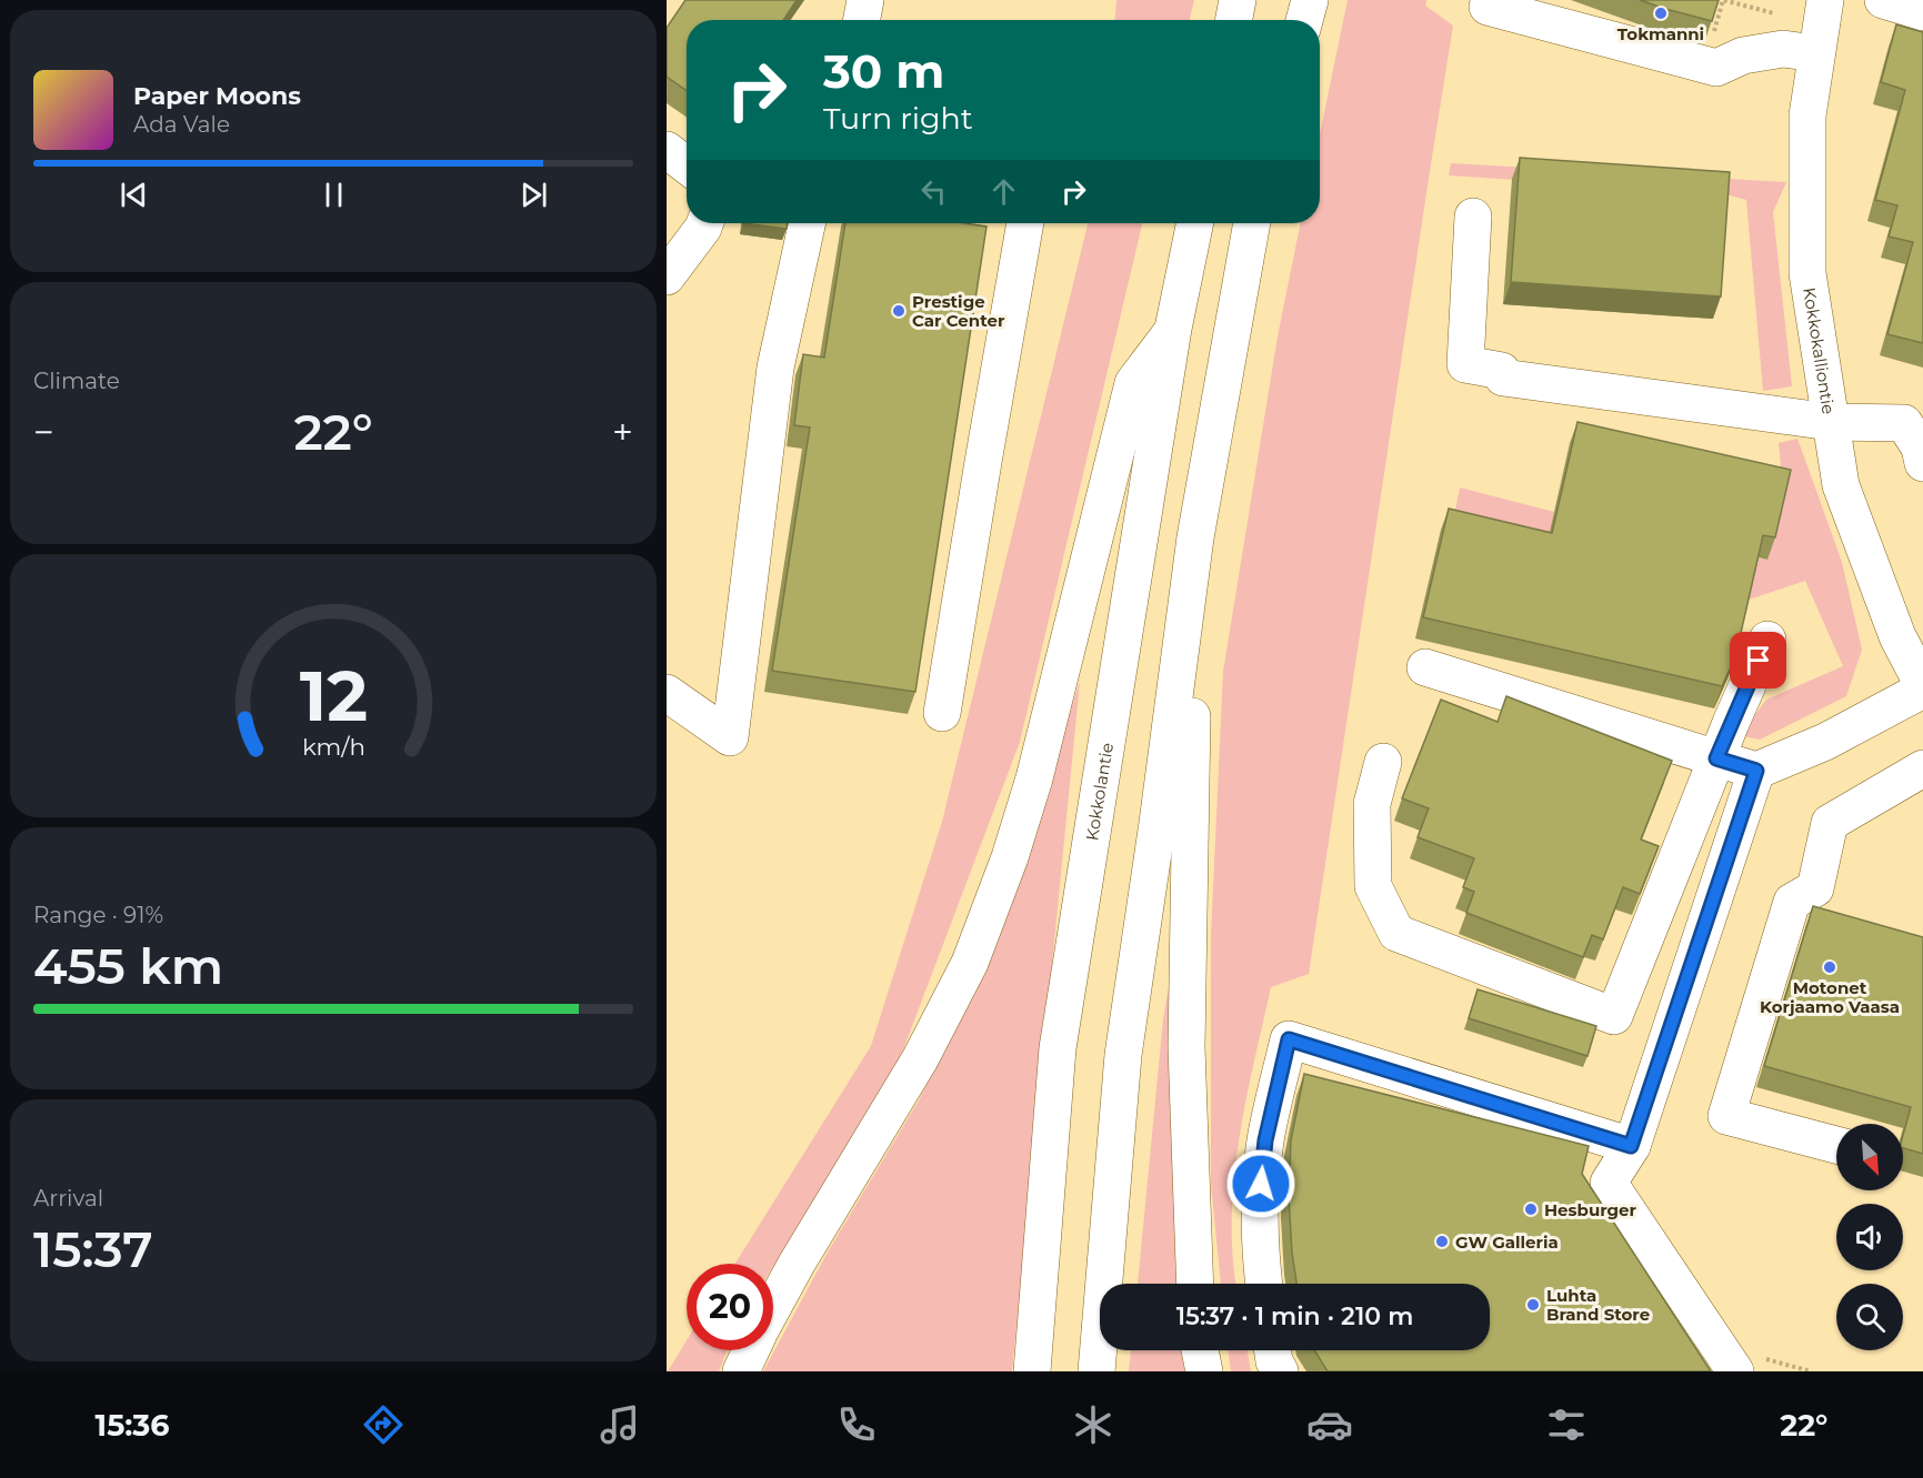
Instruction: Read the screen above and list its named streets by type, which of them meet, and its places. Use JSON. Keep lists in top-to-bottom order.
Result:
{
  "streets": {
    "main road": ["Kokkokalliontie", "Kokkolantie"]
  },
  "places": [
    "Tokmanni",
    "Prestige Car Center",
    "Motonet Korjaamo Vaasa",
    "Hesburger",
    "GW Galleria",
    "Luhta Brand Store"
  ],
  "north": "bottom right",
  "page": {
    "turn": ["30 m", "Turn right"],
    "song": ["Paper Moons", "Ada Vale"],
    "tile": [
      "Climate",
      ["Range · 91%", "455 km"],
      ["Arrival", "15:37"]
    ],
    "heat": ["−", "22°", "+"],
    "limit": "20",
    "trip": "15:37 · 1 min · 210 m",
    "tabs": ["15:36", "22°"],
    "gauge": ["12", "km/h"]
  }
}
